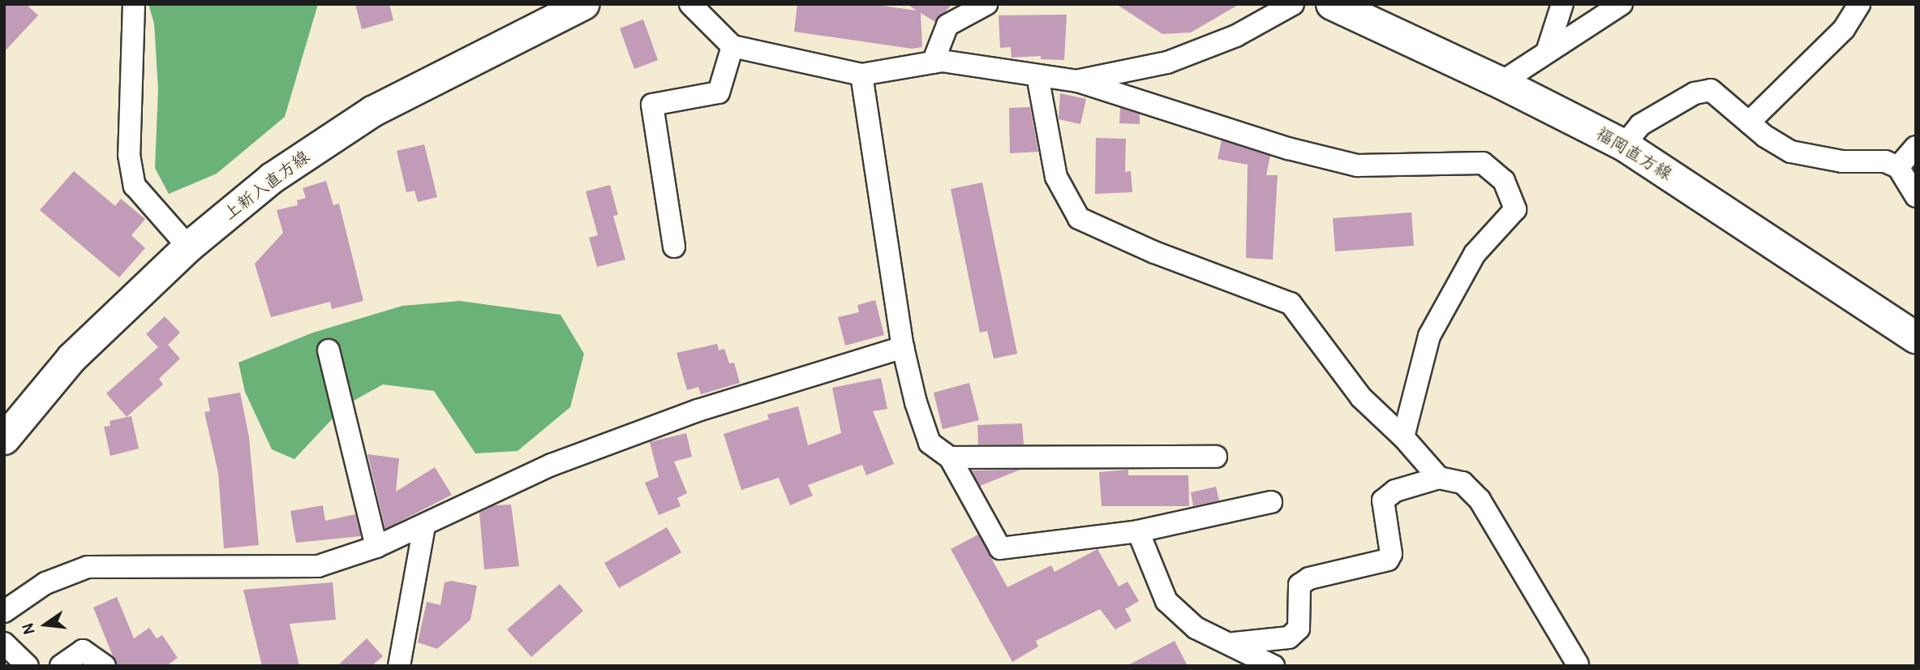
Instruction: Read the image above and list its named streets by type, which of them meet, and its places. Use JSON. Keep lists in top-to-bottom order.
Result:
{
  "streets": {
    "main road": ["福岡直方線", "上新入直方線"]
  },
  "north": "left"
}
